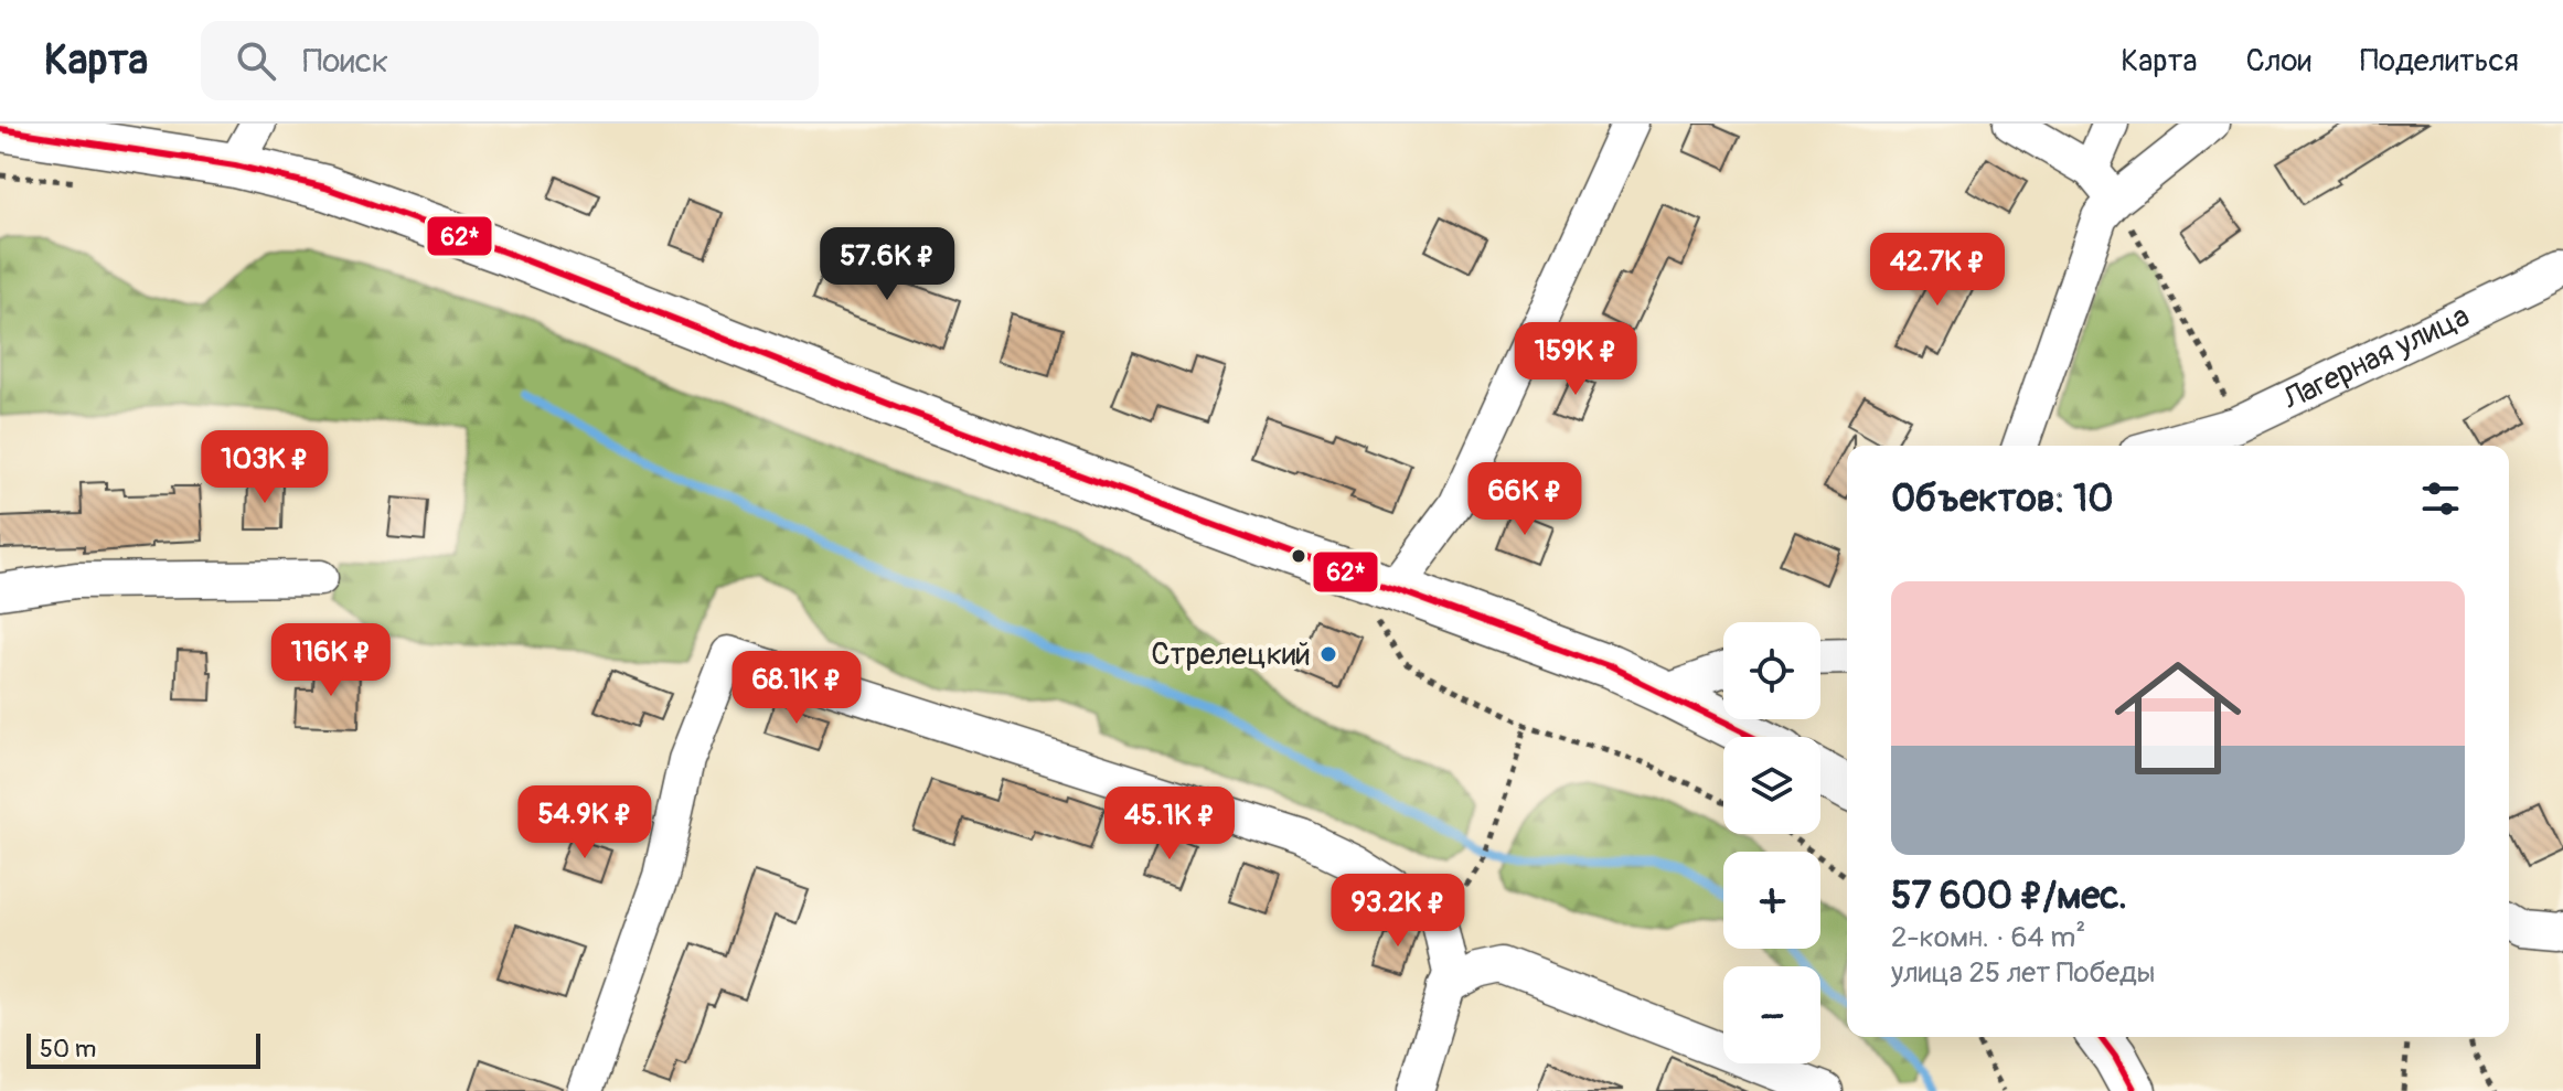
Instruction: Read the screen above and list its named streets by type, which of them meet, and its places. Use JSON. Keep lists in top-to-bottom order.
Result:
{
  "streets": {
    "street": ["Лагерная улица"]
  },
  "places": ["Стрелецкий"],
  "lines": ["transit line 62*"],
  "scale_bar": "50 m",
  "page": {
    "header": "Карта",
    "search": "Поиск",
    "nav": ["Карта", "Слои", "Поделиться"],
    "price": [
      "57.6K ₽",
      "42.7K ₽",
      "159K ₽",
      "103K ₽",
      "66K ₽",
      "116K ₽",
      "68.1K ₽",
      "54.9K ₽",
      "45.1K ₽",
      "93.2K ₽"
    ],
    "heading": "Объектов: 10",
    "list": [
      {
        "name": "57 600 ₽/мес.",
        "note": "2-комн. · 64 m² · улица 25 лет Победы"
      }
    ],
    "map_buttons": ["+", "−"],
    "scale": "50 m"
  }
}
